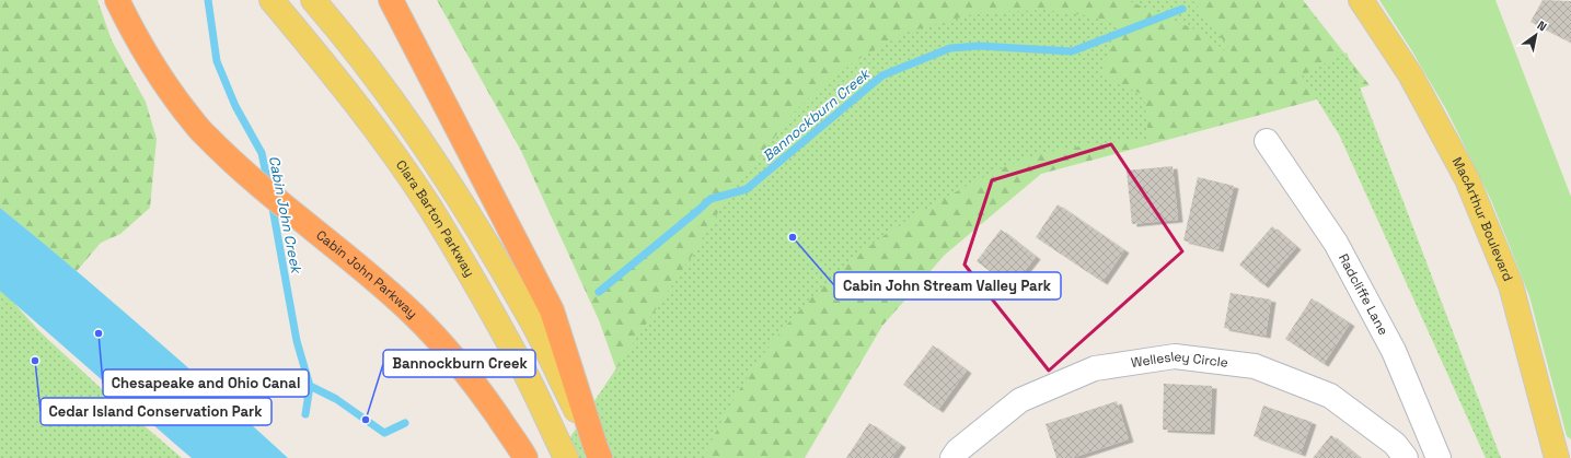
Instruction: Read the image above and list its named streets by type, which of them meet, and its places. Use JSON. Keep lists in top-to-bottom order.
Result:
{
  "streets": {
    "highway": ["Cabin John Parkway"],
    "main road": ["Clara Barton Parkway", "MacArthur Boulevard"],
    "street": ["Radcliffe Lane", "Wellesley Circle"]
  },
  "water": ["Bannockburn Creek", "Cabin John Creek"],
  "places": [
    "Cabin John Stream Valley Park",
    "Chesapeake and Ohio Canal",
    "Cedar Island Conservation Park",
    "Bannockburn Creek"
  ],
  "north": "top right"
}
